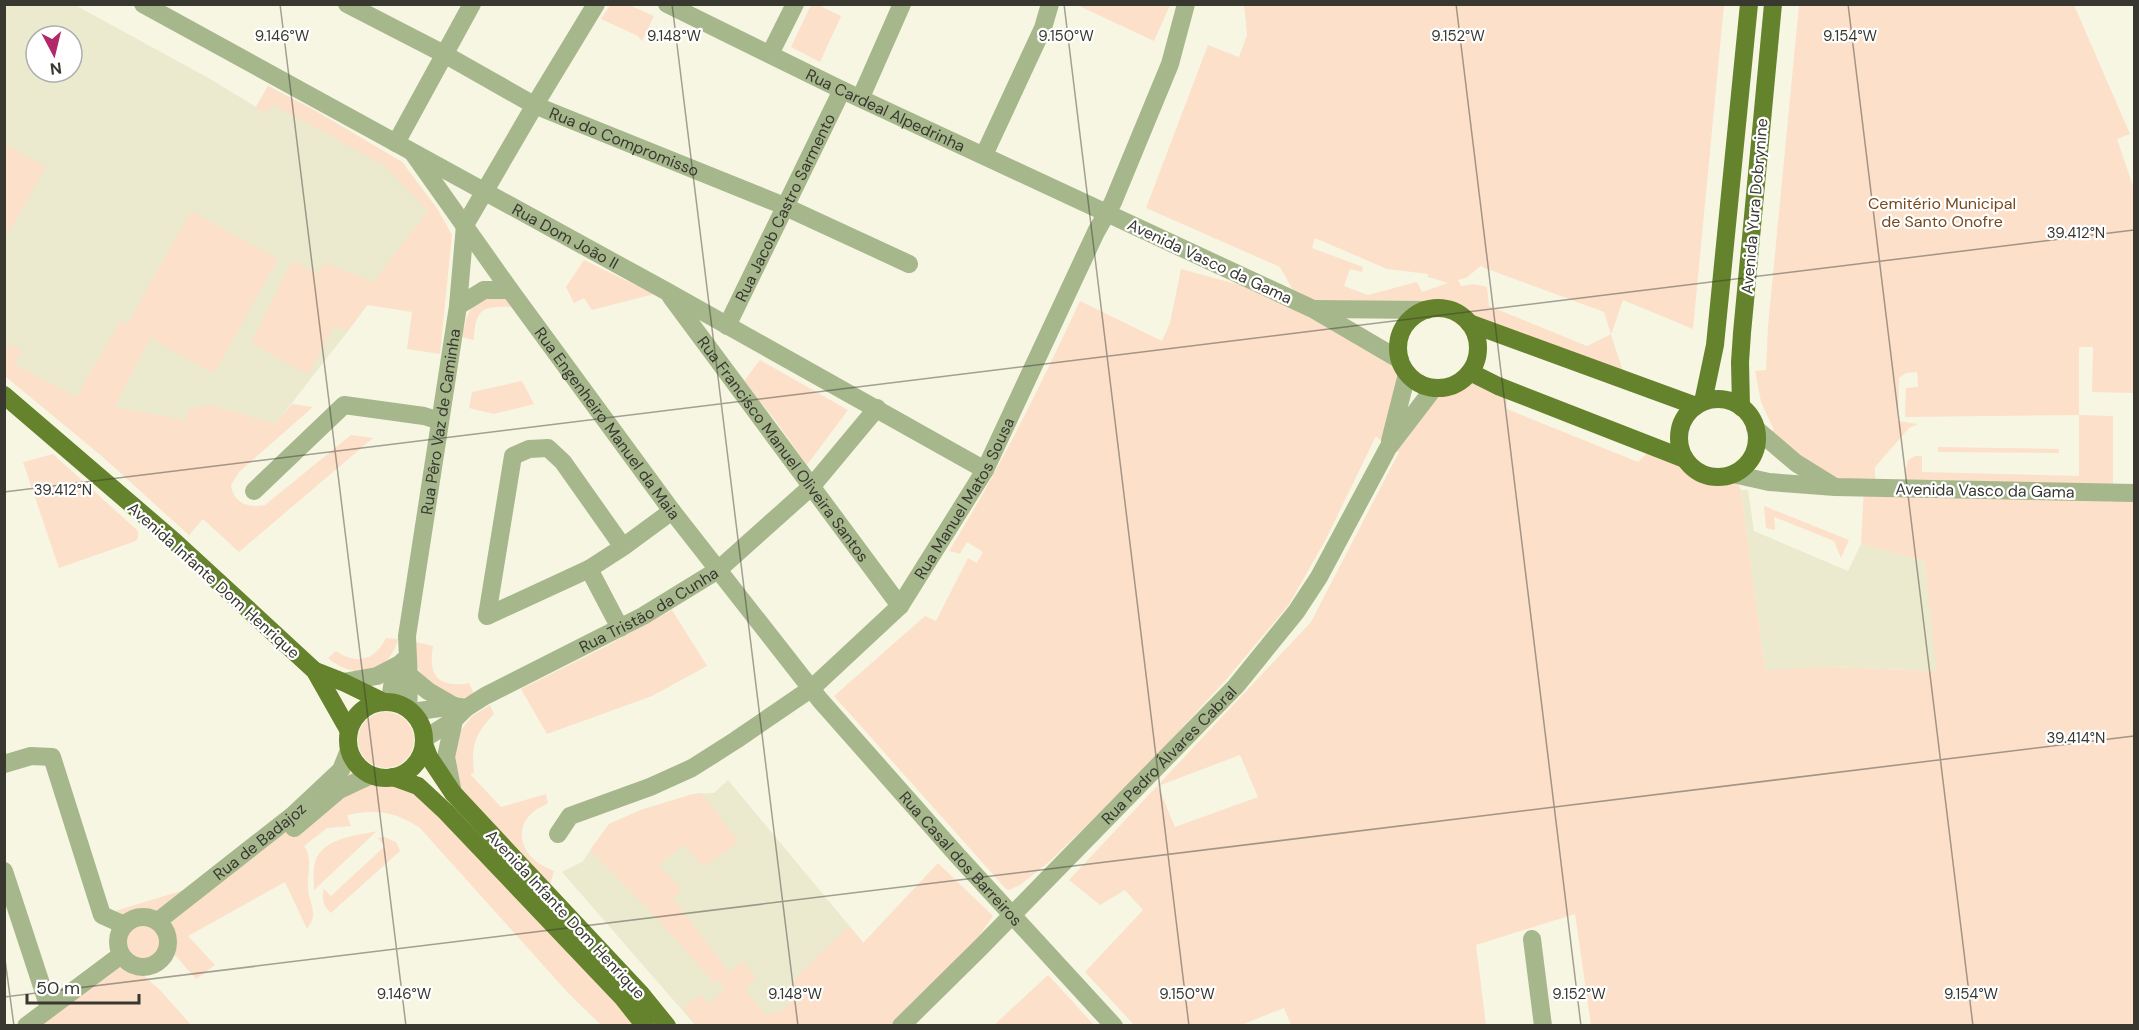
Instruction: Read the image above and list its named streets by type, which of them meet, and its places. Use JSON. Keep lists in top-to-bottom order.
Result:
{
  "streets": {
    "main road": ["Avenida Yura Dobrynine", "Avenida Infante Dom Henrique"],
    "street": [
      "Rua Cardeal Alpedrinha",
      "Rua do Compromisso",
      "Rua Jacob Castro Sarmento",
      "Rua Dom João II",
      "Avenida Vasco da Gama",
      "Rua Pêro Vaz de Caminha",
      "Rua Engenheiro Manuel da Maia",
      "Rua Francisco Manuel Oliveira Santos",
      "Rua Manuel Matos Sousa",
      "Rua Tristão da Cunha",
      "Rua Pedro Álvares Cabral",
      "Rua de Badajoz",
      "Rua Casal dos Barreiros"
    ]
  },
  "crossings": [
    ["Rua Cardeal Alpedrinha", "Rua Jacob Castro Sarmento"],
    ["Rua Cardeal Alpedrinha", "Avenida Vasco da Gama"],
    ["Rua Cardeal Alpedrinha", "Rua Manuel Matos Sousa"],
    ["Rua do Compromisso", "Rua Jacob Castro Sarmento"],
    ["Rua do Compromisso", "Rua Pêro Vaz de Caminha"],
    ["Avenida Yura Dobrynine", "Avenida Vasco da Gama"],
    ["Rua Jacob Castro Sarmento", "Rua Dom João II"],
    ["Rua Dom João II", "Rua Pêro Vaz de Caminha"],
    ["Rua Dom João II", "Rua Engenheiro Manuel da Maia"],
    ["Rua Dom João II", "Rua Francisco Manuel Oliveira Santos"],
    ["Rua Dom João II", "Rua Manuel Matos Sousa"],
    ["Rua Dom João II", "Rua Tristão da Cunha"],
    ["Avenida Vasco da Gama", "Rua Manuel Matos Sousa"],
    ["Rua Pêro Vaz de Caminha", "Rua Engenheiro Manuel da Maia"],
    ["Rua Engenheiro Manuel da Maia", "Rua Manuel Matos Sousa"],
    ["Rua Engenheiro Manuel da Maia", "Rua Tristão da Cunha"],
    ["Rua Engenheiro Manuel da Maia", "Rua Casal dos Barreiros"],
    ["Rua Francisco Manuel Oliveira Santos", "Rua Manuel Matos Sousa"],
    ["Rua Francisco Manuel Oliveira Santos", "Rua Tristão da Cunha"],
    ["Rua Manuel Matos Sousa", "Rua Casal dos Barreiros"],
    ["Avenida Infante Dom Henrique", "Rua Tristão da Cunha"],
    ["Avenida Infante Dom Henrique", "Rua de Badajoz"],
    ["Rua Tristão da Cunha", "Rua de Badajoz"],
    ["Rua Pedro Álvares Cabral", "Rua Casal dos Barreiros"]
  ],
  "parks": ["Cemitério Municipal de Santo Onofre"],
  "scale_bar": "50 m",
  "north": "bottom",
  "coordinates": [
    "9.146°W",
    "9.148°W",
    "9.150°W",
    "9.152°W",
    "9.154°W",
    "39.412°N",
    "39.414°N"
  ]
}
